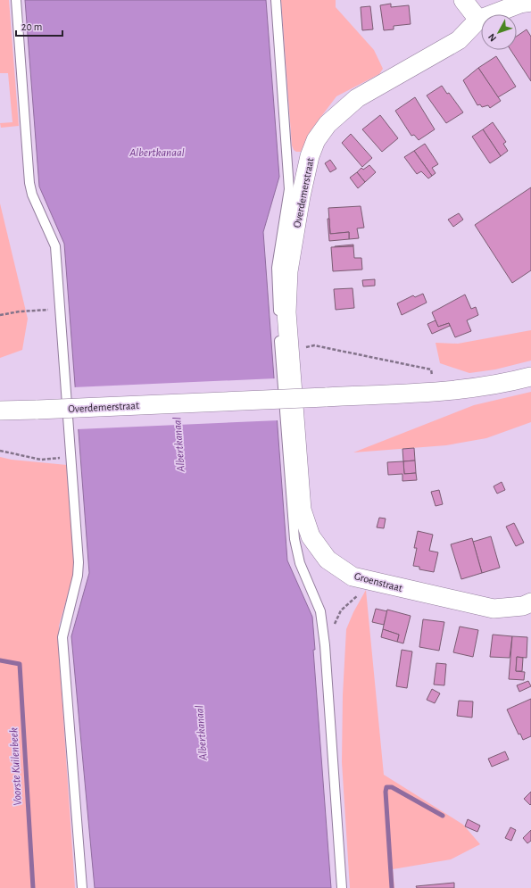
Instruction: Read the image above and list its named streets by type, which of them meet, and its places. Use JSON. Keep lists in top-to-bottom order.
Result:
{
  "streets": {
    "street": ["Overdemerstraat", "Groenstraat"]
  },
  "crossings": [
    ["Overdemerstraat", "Groenstraat"]
  ],
  "water": ["Albertkanaal", "Voorste Kuilenbeek"],
  "scale_bar": "20 m",
  "north": "bottom left"
}
